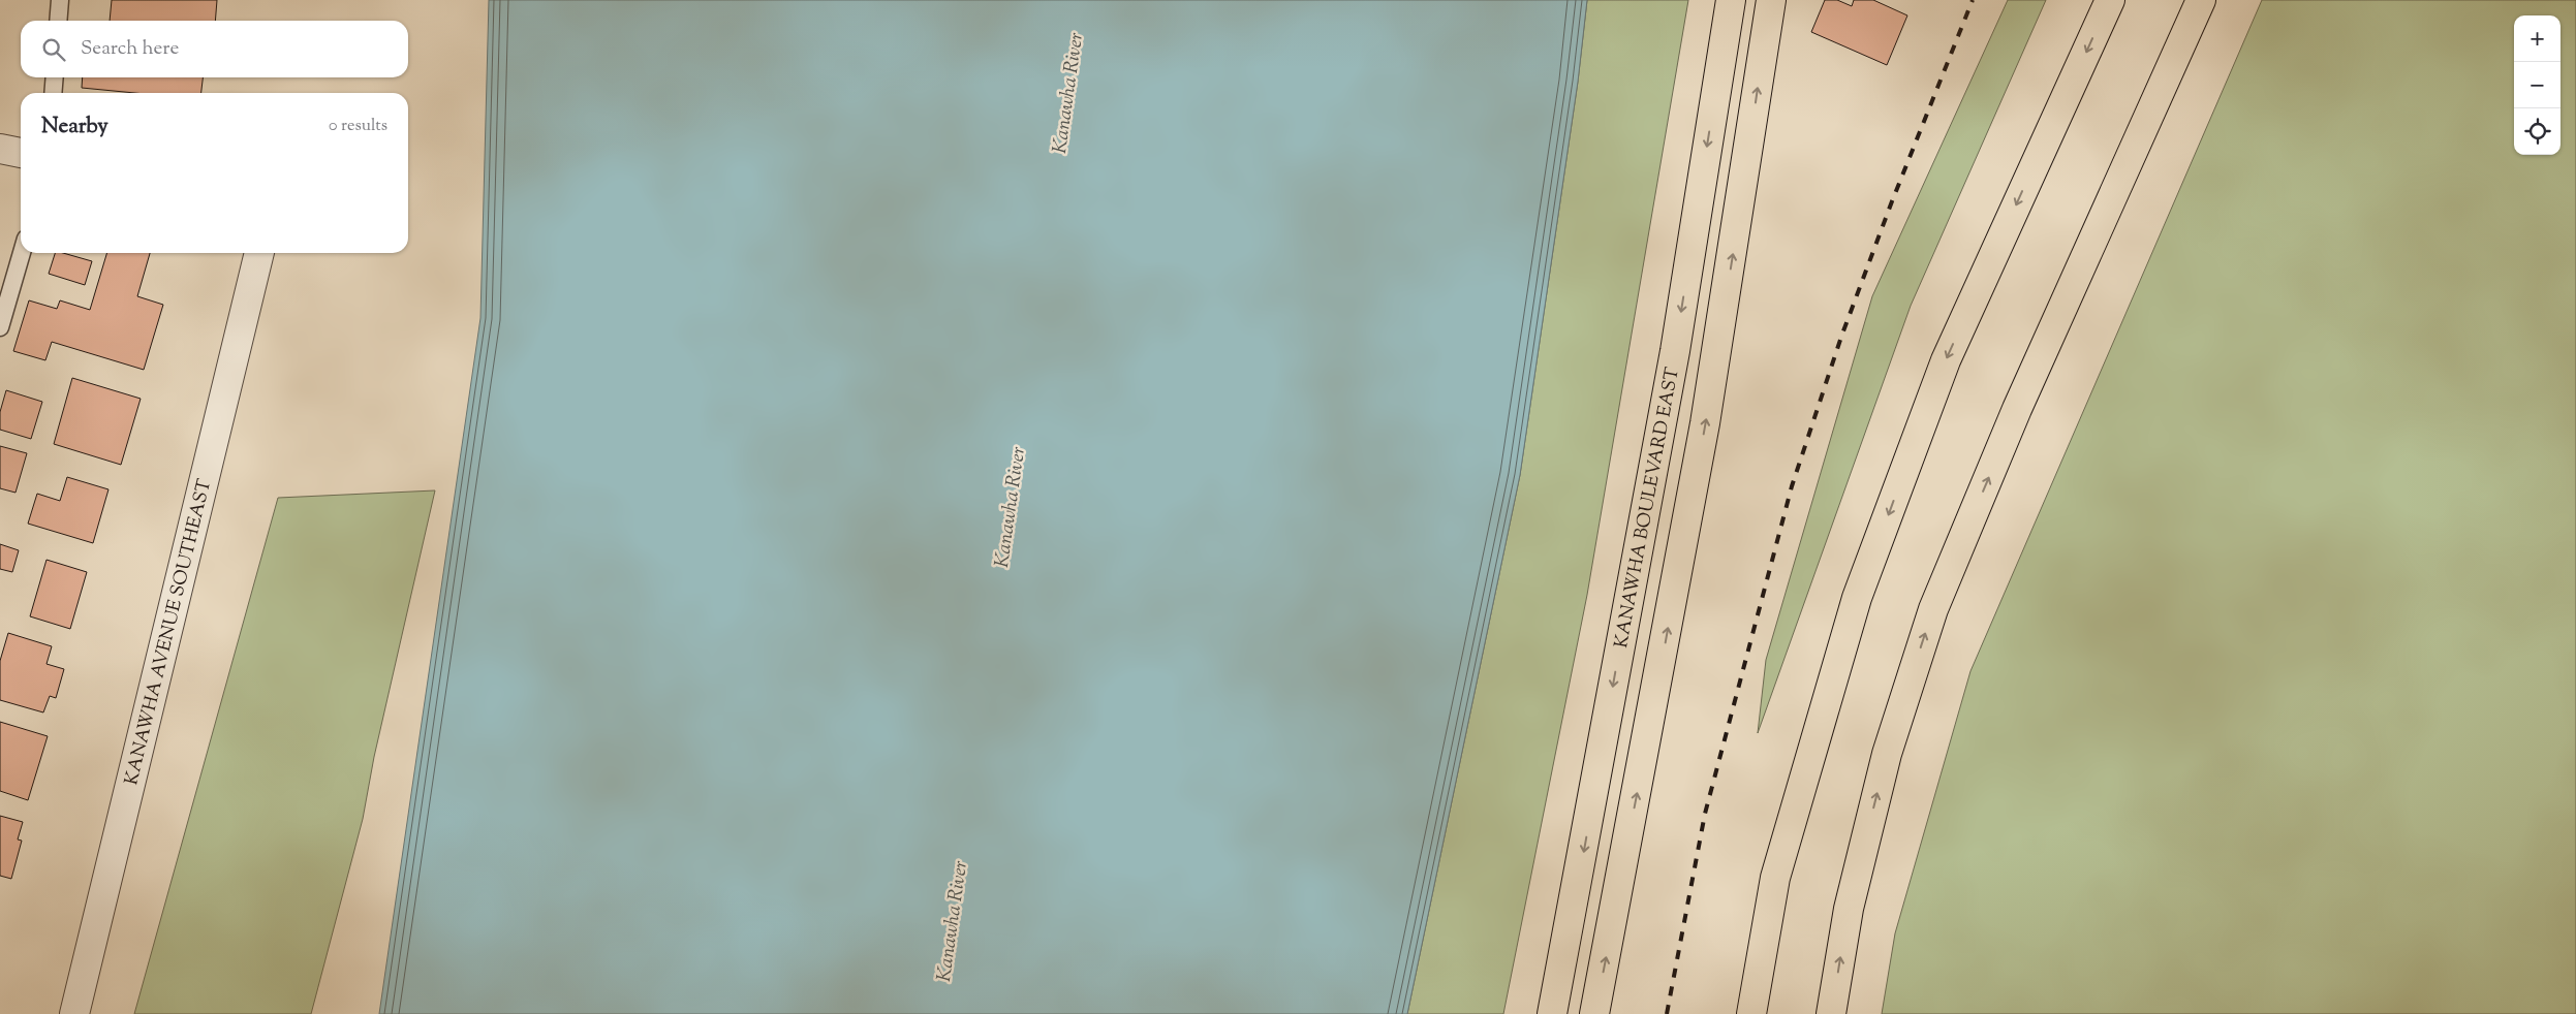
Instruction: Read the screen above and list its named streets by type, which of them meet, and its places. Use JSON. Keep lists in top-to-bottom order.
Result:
{
  "streets": {
    "main road": ["KANAWHA BOULEVARD EAST"],
    "street": ["KANAWHA AVENUE SOUTHEAST"]
  },
  "water": ["Kanawha River"],
  "page": {
    "map_buttons": ["+", "−"],
    "search": "Search here",
    "heading": ["Nearby", "0 results"]
  }
}
